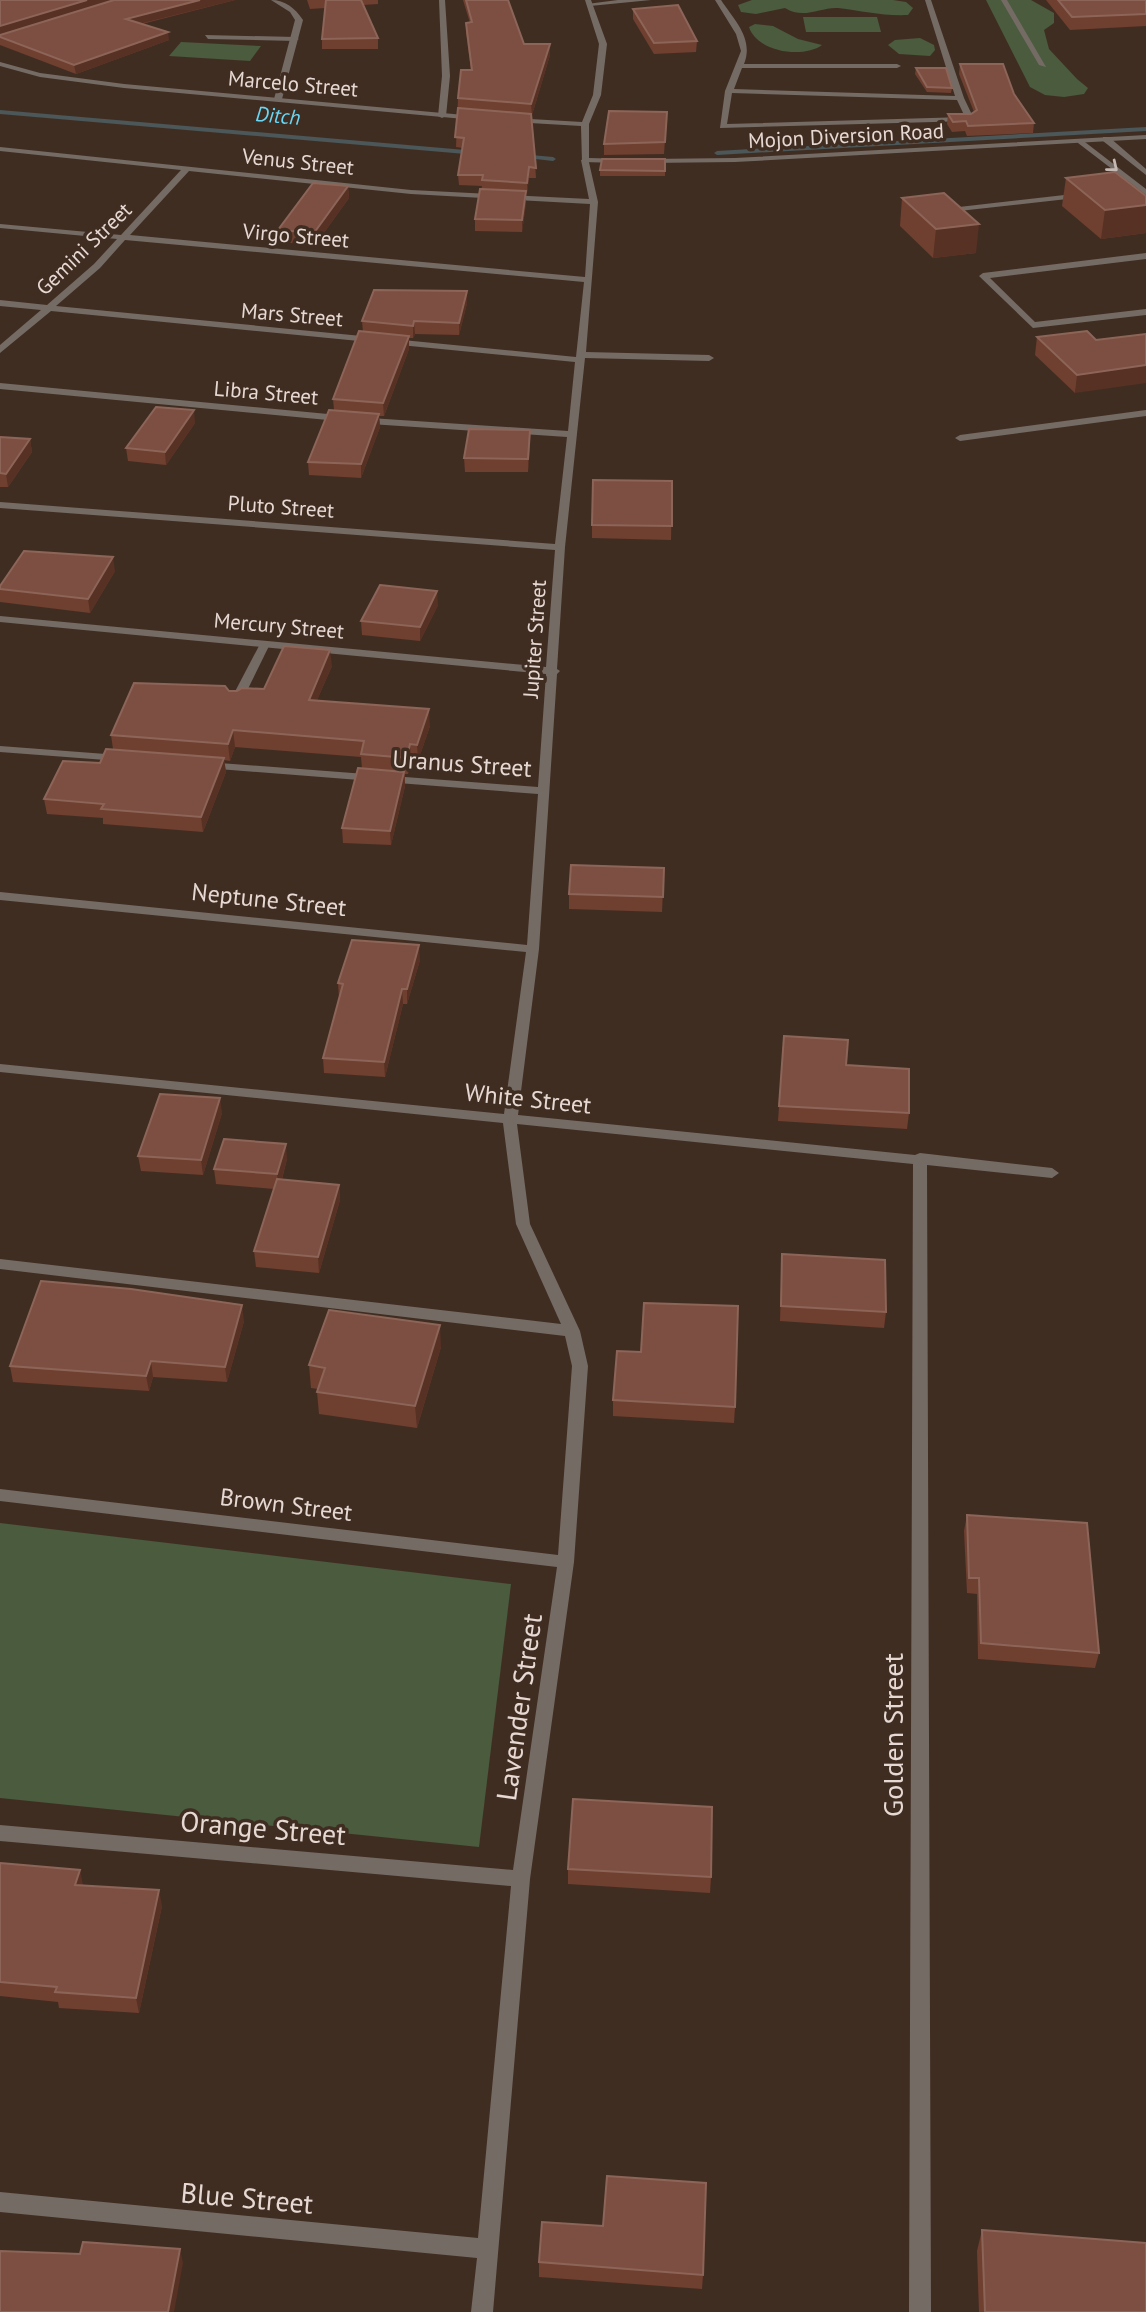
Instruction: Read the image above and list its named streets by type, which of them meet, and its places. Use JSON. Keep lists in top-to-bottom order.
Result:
{
  "streets": {
    "street": [
      "Marcelo Street",
      "Mojon Diversion Road",
      "Venus Street",
      "Virgo Street",
      "Gemini Street",
      "Mars Street",
      "Libra Street",
      "Pluto Street",
      "Mercury Street",
      "Jupiter Street",
      "Uranus Street",
      "Neptune Street",
      "White Street",
      "Brown Street",
      "Lavender Street",
      "Golden Street",
      "Orange Street",
      "Blue Street"
    ]
  },
  "crossings": [
    ["Venus Street", "Gemini Street"],
    ["Venus Street", "Jupiter Street"],
    ["Virgo Street", "Gemini Street"],
    ["Virgo Street", "Jupiter Street"],
    ["Gemini Street", "Mars Street"],
    ["Mars Street", "Jupiter Street"],
    ["Libra Street", "Jupiter Street"],
    ["Pluto Street", "Jupiter Street"],
    ["Mercury Street", "Jupiter Street"],
    ["Jupiter Street", "Uranus Street"],
    ["Jupiter Street", "Neptune Street"],
    ["Jupiter Street", "White Street"],
    ["Jupiter Street", "Lavender Street"],
    ["White Street", "Lavender Street"],
    ["White Street", "Golden Street"],
    ["Brown Street", "Lavender Street"],
    ["Lavender Street", "Orange Street"],
    ["Lavender Street", "Blue Street"]
  ],
  "water": ["Ditch"]
}
